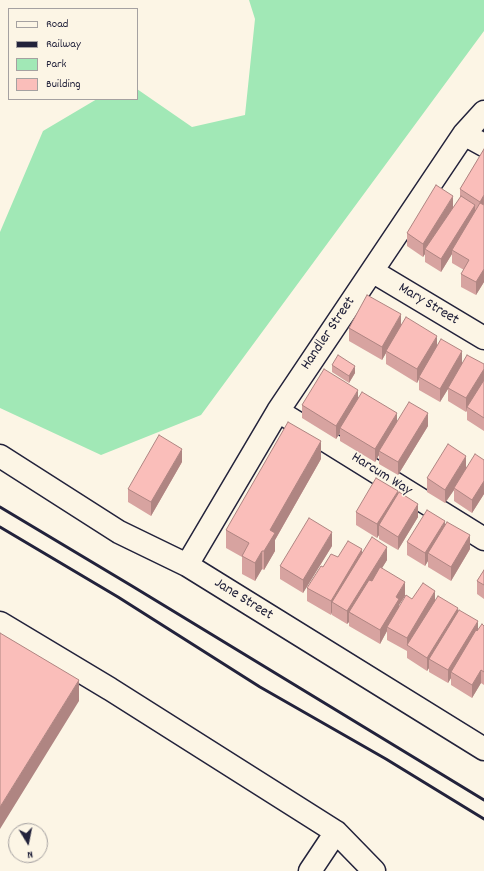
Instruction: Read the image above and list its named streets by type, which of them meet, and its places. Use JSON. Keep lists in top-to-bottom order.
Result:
{
  "streets": {
    "street": [
      "Mary Street",
      "Handler Street",
      "Harcum Way",
      "Jane Street"
    ]
  },
  "crossings": [
    ["Mary Street", "Handler Street"],
    ["Handler Street", "Harcum Way"],
    ["Handler Street", "Jane Street"]
  ],
  "legend": [
    "Road",
    "Railway",
    "Park",
    "Building"
  ],
  "north": "bottom"
}
